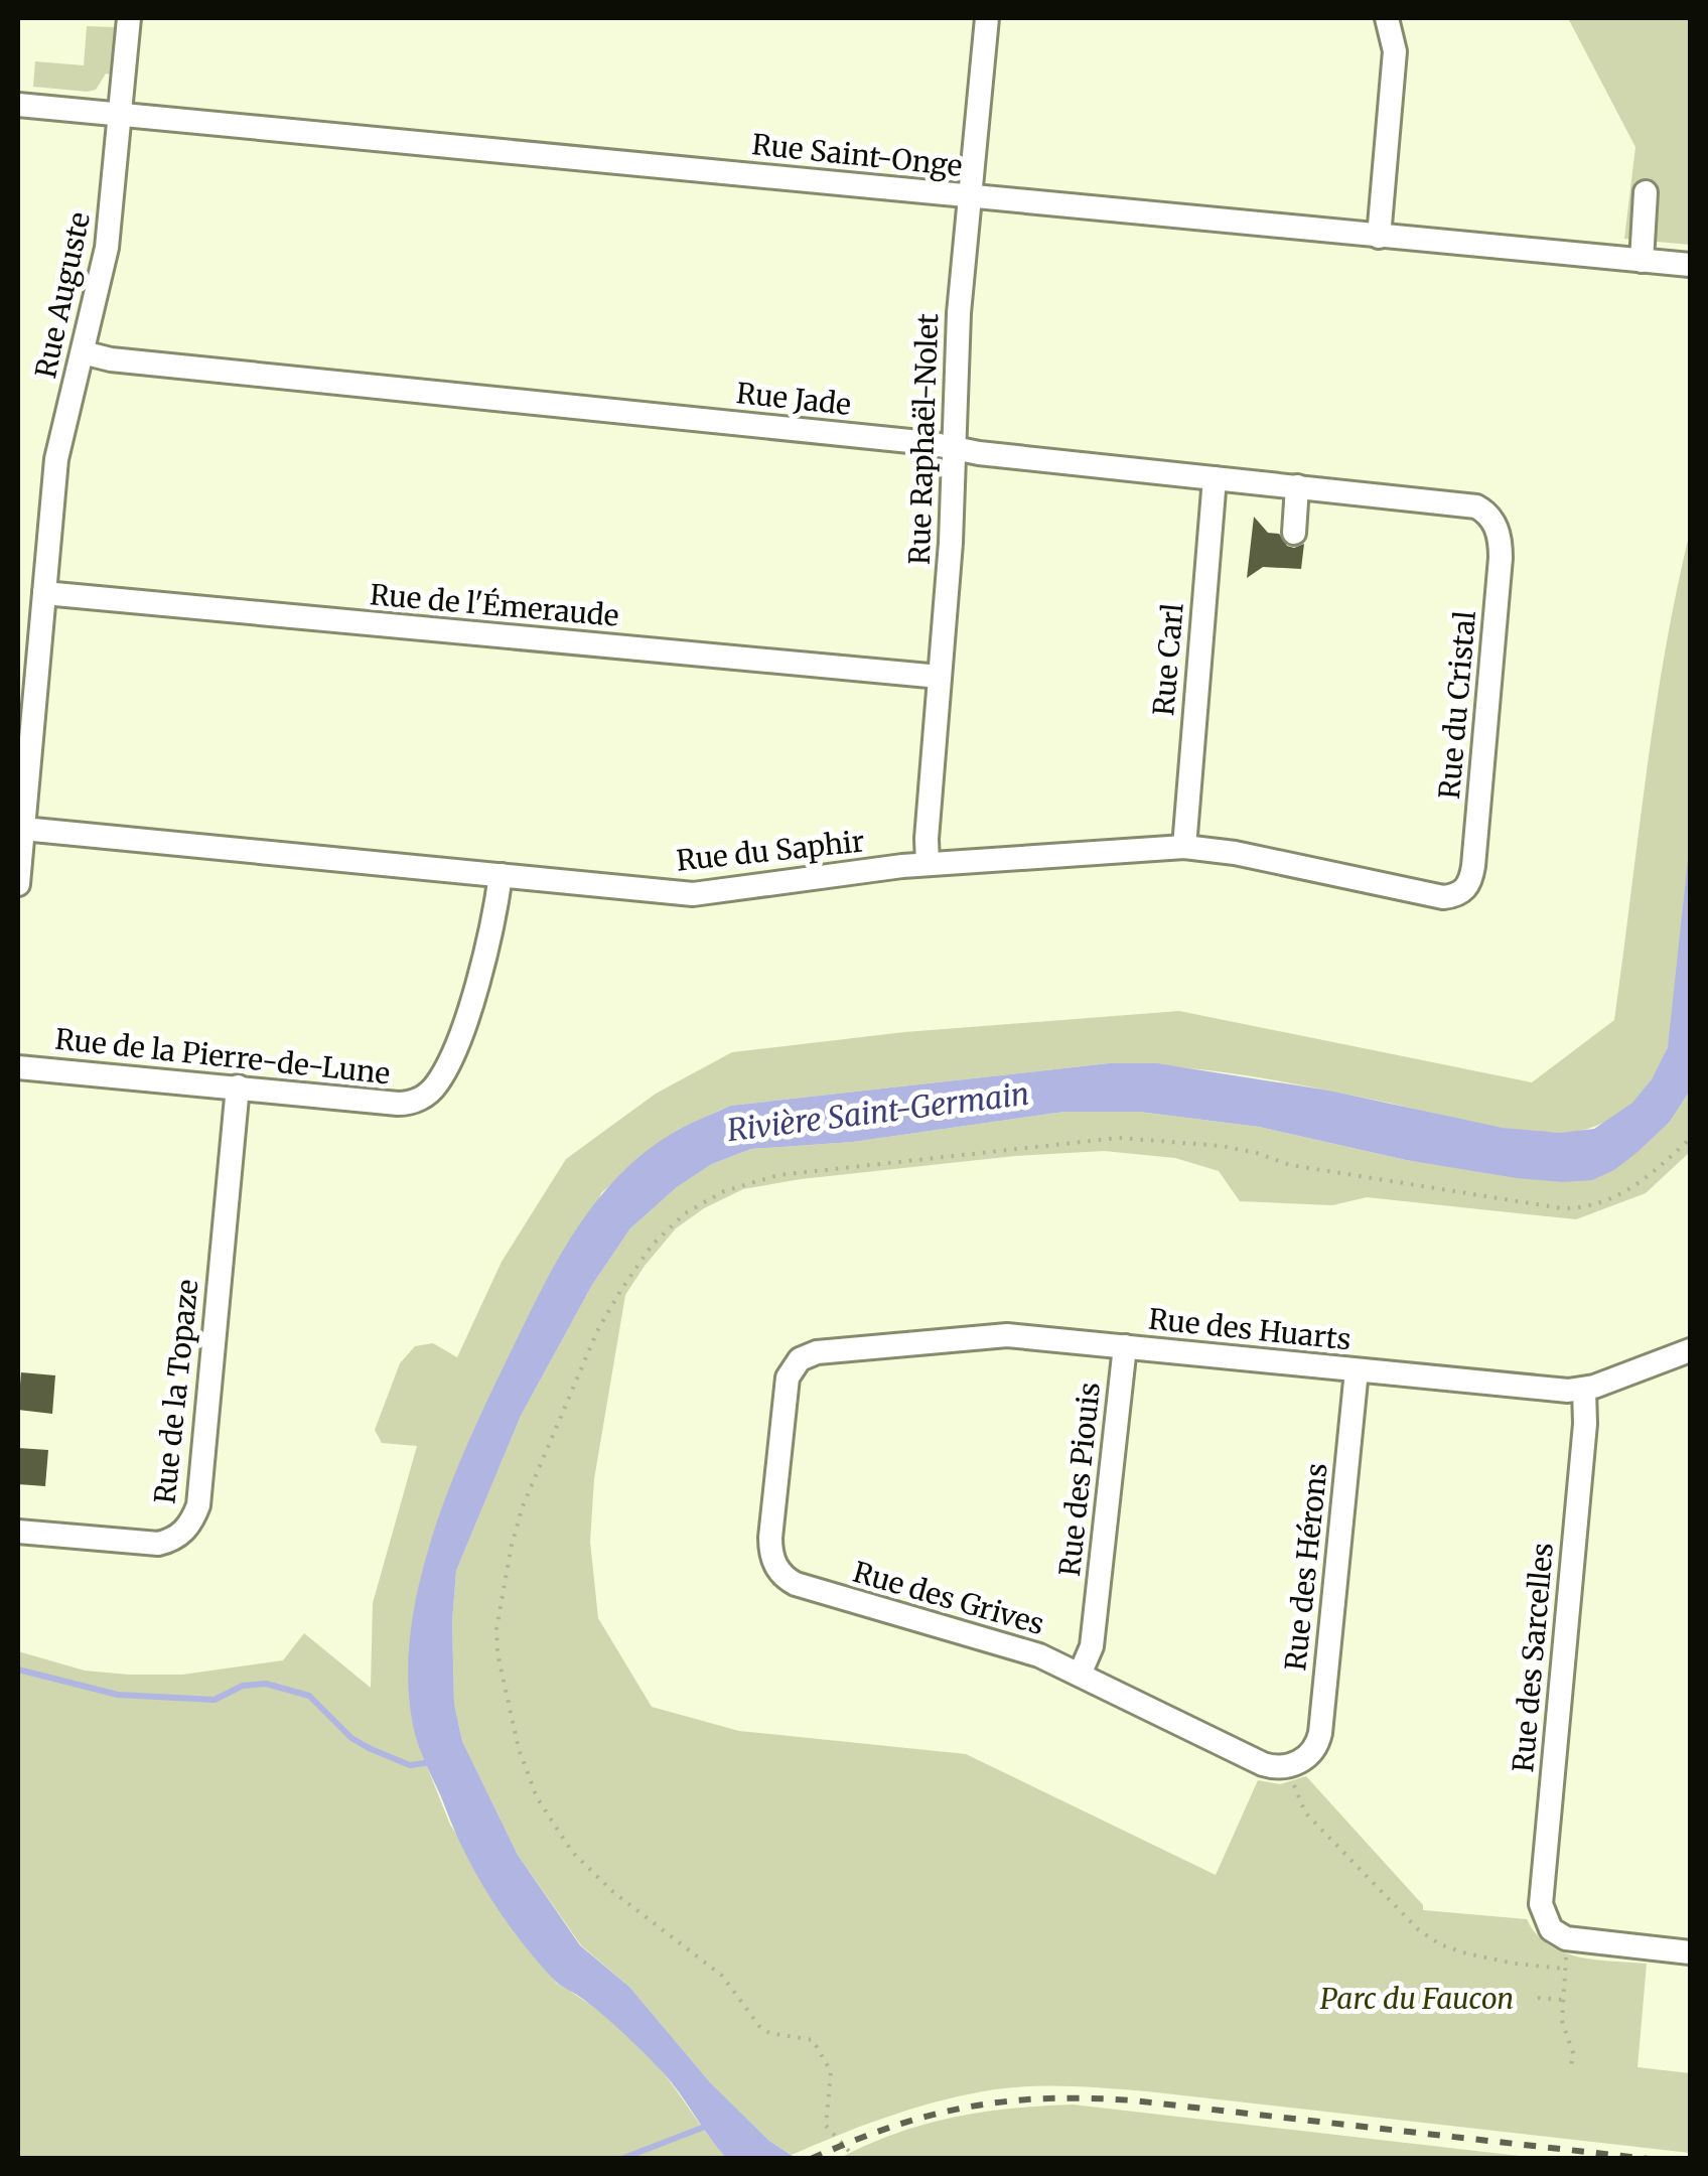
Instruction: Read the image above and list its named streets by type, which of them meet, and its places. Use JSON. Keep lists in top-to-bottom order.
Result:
{
  "streets": {
    "street": [
      "Rue Saint-Onge",
      "Rue Auguste",
      "Rue Jade",
      "Rue Raphaël-Nolet",
      "Rue de l'Émeraude",
      "Rue Carl",
      "Rue du Cristal",
      "Rue du Saphir",
      "Rue de la Pierre-de-Lune",
      "Rue des Huarts",
      "Rue de la Topaze",
      "Rue des Piouis",
      "Rue des Hérons",
      "Rue des Grives",
      "Rue des Sarcelles"
    ]
  },
  "crossings": [
    ["Rue Saint-Onge", "Rue Auguste"],
    ["Rue Saint-Onge", "Rue Raphaël-Nolet"],
    ["Rue Auguste", "Rue Jade"],
    ["Rue Auguste", "Rue de l'Émeraude"],
    ["Rue Auguste", "Rue du Saphir"],
    ["Rue Jade", "Rue Raphaël-Nolet"],
    ["Rue Jade", "Rue Carl"],
    ["Rue Jade", "Rue du Cristal"],
    ["Rue Raphaël-Nolet", "Rue de l'Émeraude"],
    ["Rue Raphaël-Nolet", "Rue du Saphir"],
    ["Rue Carl", "Rue du Saphir"],
    ["Rue du Cristal", "Rue du Saphir"],
    ["Rue du Saphir", "Rue de la Pierre-de-Lune"],
    ["Rue de la Pierre-de-Lune", "Rue de la Topaze"],
    ["Rue des Huarts", "Rue des Piouis"],
    ["Rue des Huarts", "Rue des Hérons"],
    ["Rue des Huarts", "Rue des Grives"],
    ["Rue des Huarts", "Rue des Sarcelles"],
    ["Rue des Piouis", "Rue des Grives"],
    ["Rue des Hérons", "Rue des Grives"]
  ],
  "water": ["Rivière Saint-Germain"],
  "parks": ["Parc du Faucon"]
}
